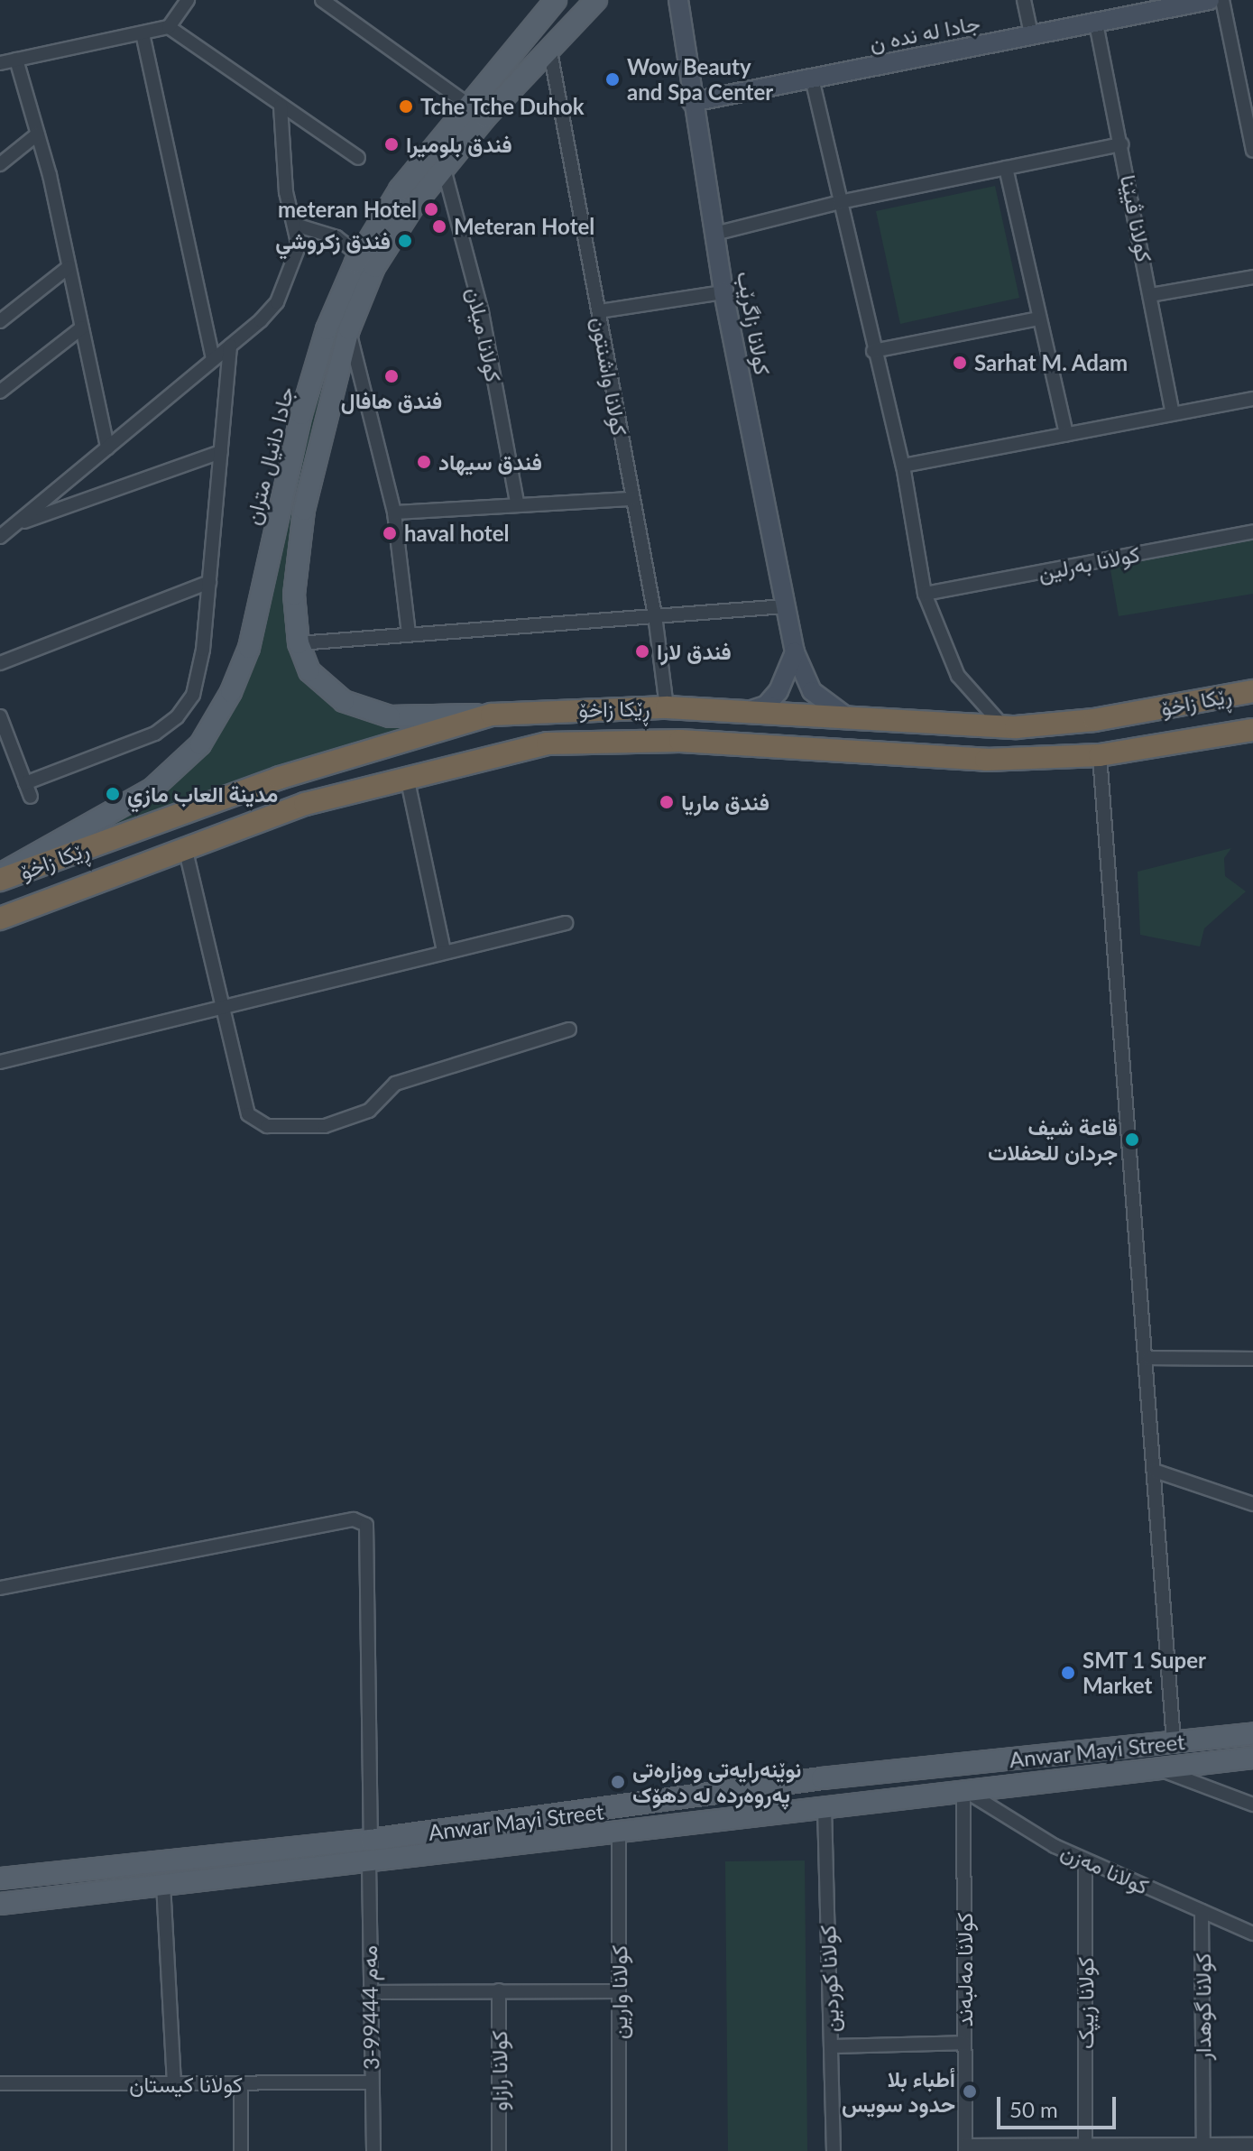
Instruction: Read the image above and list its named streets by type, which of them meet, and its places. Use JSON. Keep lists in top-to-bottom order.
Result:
{
  "streets": {
    "highway": ["ڕێکا زاخۆ"],
    "main road": ["جادا دانيال متران", "Anwar Mayi Street"],
    "street": [
      "جادا له نده ن",
      "كولانا ڤیێنا",
      "كولانا زاگرێب",
      "كولانا ميلان",
      "كولانا واشنتون",
      "كولانا بەرلین",
      "کولانا مەزن",
      "کولانا مەلبەند",
      "کولانا کوردین",
      "کولانا وارین",
      "کولانا زیپک",
      "کولانا گوهدار",
      "مەم 99444-3",
      "کولانا رازاو",
      "کولانا کیستان"
    ]
  },
  "crossings": [
    ["جادا له نده ن", "كولانا ڤیێنا"],
    ["جادا له نده ن", "كولانا زاگرێب"],
    ["كولانا زاگرێب", "ڕێکا زاخۆ"],
    ["كولانا ميلان", "جادا دانيال متران"],
    ["كولانا واشنتون", "جادا دانيال متران"],
    ["كولانا واشنتون", "ڕێکا زاخۆ"],
    ["جادا دانيال متران", "ڕێکا زاخۆ"],
    ["Anwar Mayi Street", "کولانا مەزن"],
    ["Anwar Mayi Street", "کولانا مەلبەند"],
    ["Anwar Mayi Street", "کولانا کوردین"],
    ["Anwar Mayi Street", "کولانا وارین"],
    ["Anwar Mayi Street", "مەم 99444-3"],
    ["کولانا مەزن", "کولانا مەلبەند"],
    ["کولانا مەزن", "کولانا زیپک"],
    ["کولانا مەزن", "کولانا گوهدار"],
    ["مەم 99444-3", "کولانا کیستان"]
  ],
  "places": [
    "Wow Beauty and Spa Center",
    "Tche Tche Duhok",
    "فندق بلوميرا",
    "meteran Hotel",
    "Meteran Hotel",
    "فندق زكروشي",
    "Sarhat M. Adam",
    "فندق هافال",
    "فندق سيهاد",
    "haval hotel",
    "فندق لارا",
    "مدينة العاب مازي",
    "فندق ماريا",
    "قاعة شيف جردان للحفلات",
    "SMT 1 Super Market",
    "نوێنەرایەتی وەزارەتی پەروەردە لە دهۆک",
    "أطباء بلا حدود سويس"
  ],
  "scale_bar": "50 m"
}
